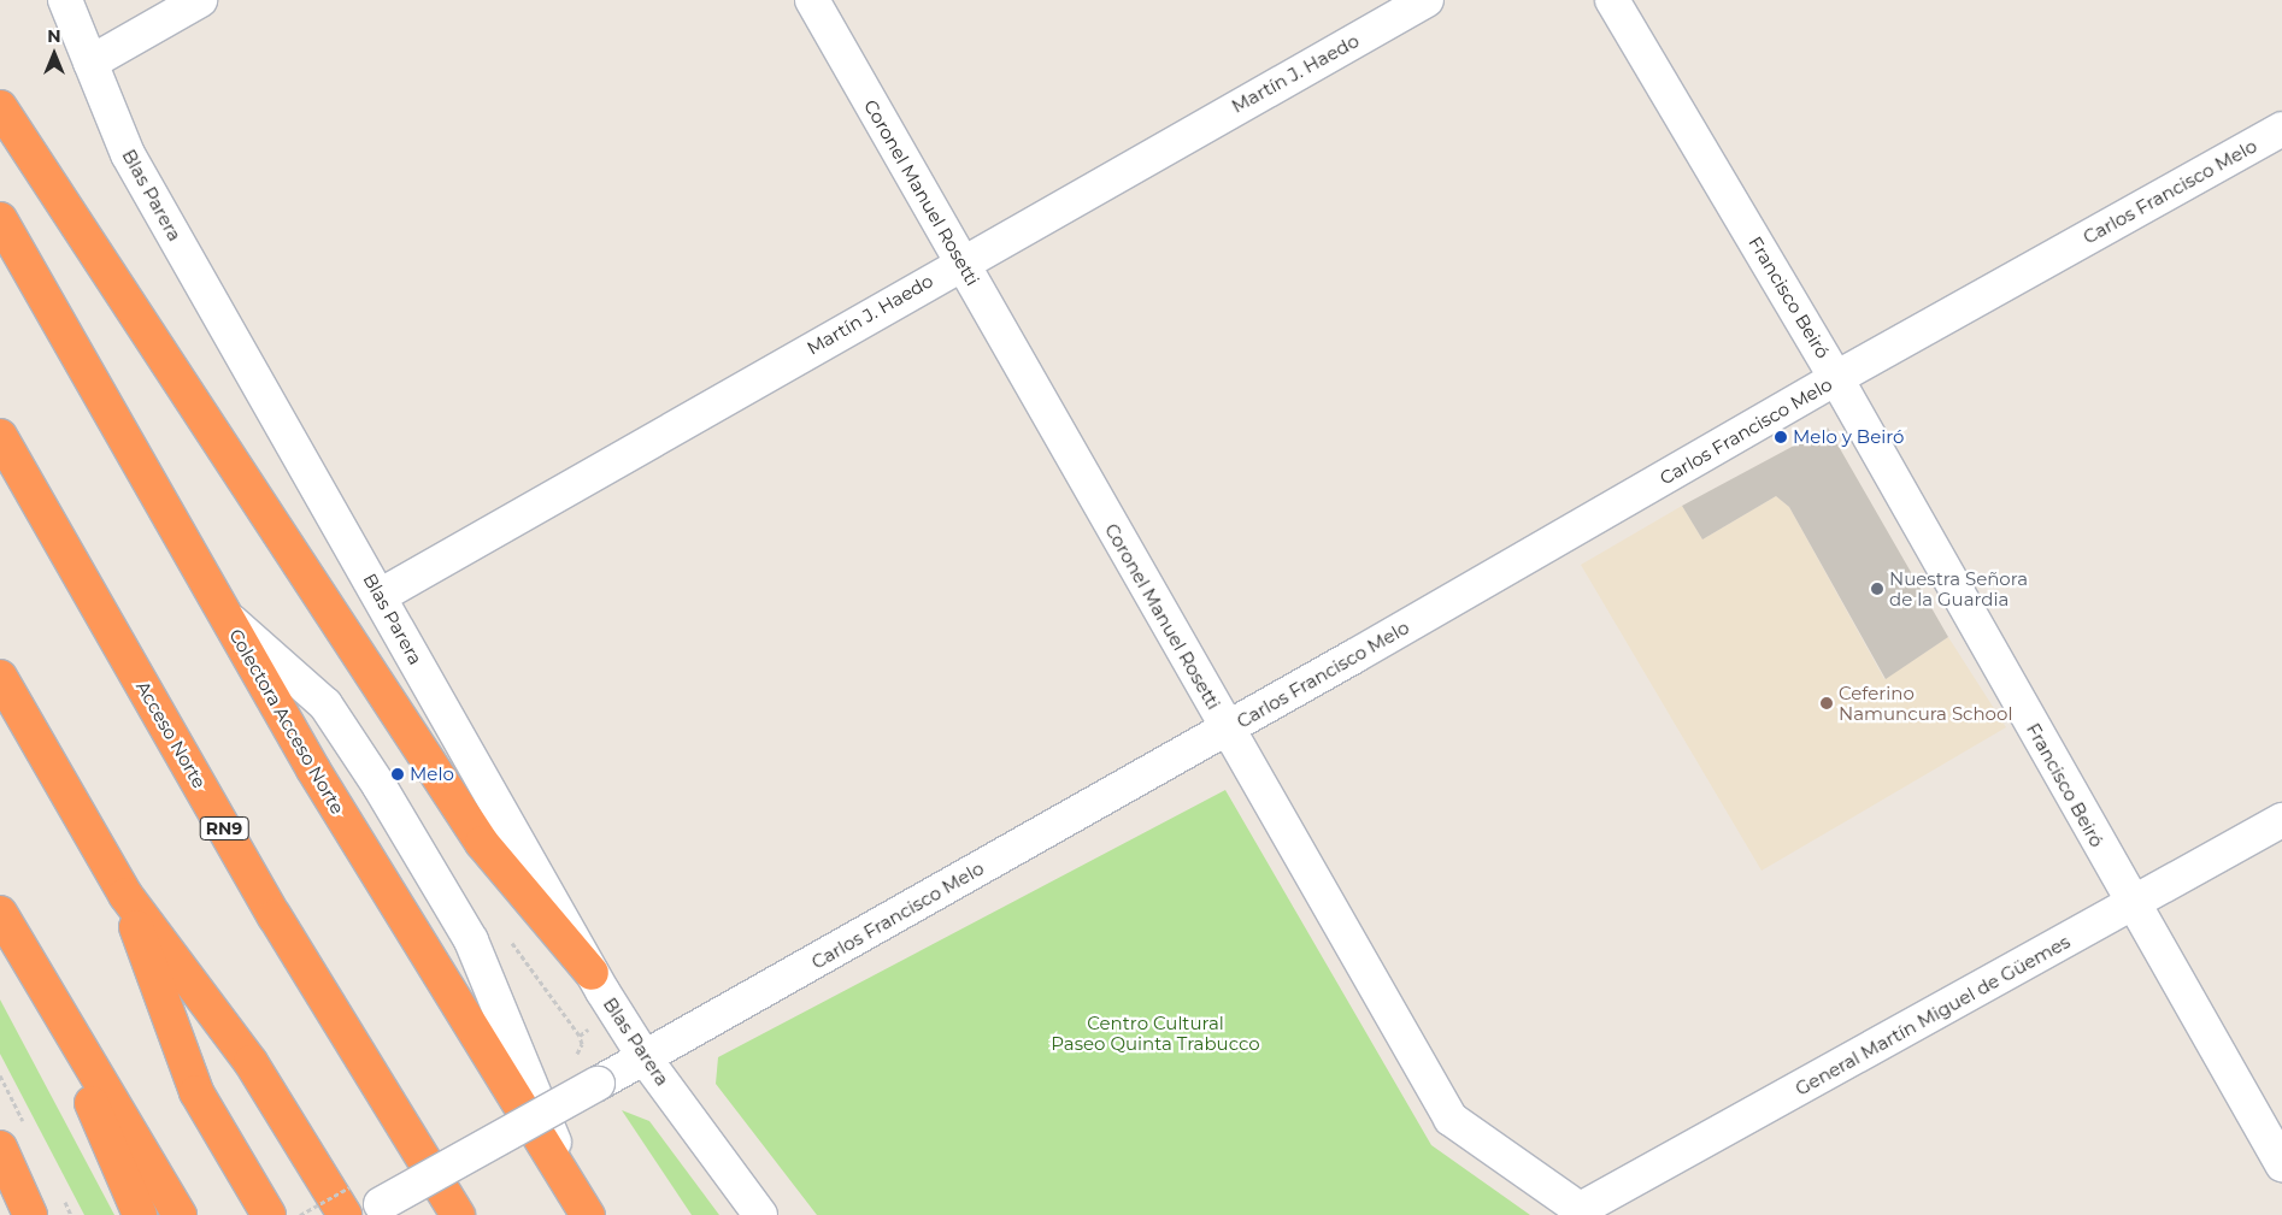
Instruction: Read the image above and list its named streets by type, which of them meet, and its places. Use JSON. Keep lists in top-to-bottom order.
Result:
{
  "streets": {
    "highway": ["Colectora Acceso Norte", "Acceso Norte", "RN9"],
    "street": [
      "Martín J. Haedo",
      "Carlos Francisco Melo",
      "Coronel Manuel Rosetti",
      "Blas Parera",
      "Francisco Beiró",
      "General Martín Miguel de Güemes"
    ]
  },
  "crossings": [
    ["Martín J. Haedo", "Coronel Manuel Rosetti"],
    ["Martín J. Haedo", "Blas Parera"],
    ["Carlos Francisco Melo", "Coronel Manuel Rosetti"],
    ["Carlos Francisco Melo", "Blas Parera"],
    ["Carlos Francisco Melo", "Francisco Beiró"],
    ["Coronel Manuel Rosetti", "General Martín Miguel de Güemes"],
    ["Francisco Beiró", "General Martín Miguel de Güemes"]
  ],
  "parks": ["Centro Cultural Paseo Quinta Trabucco"],
  "places": [
    "Melo y Beiró",
    "Nuestra Señora de la Guardia",
    "Ceferino Namuncura School",
    "Melo"
  ],
  "north": "top"
}
